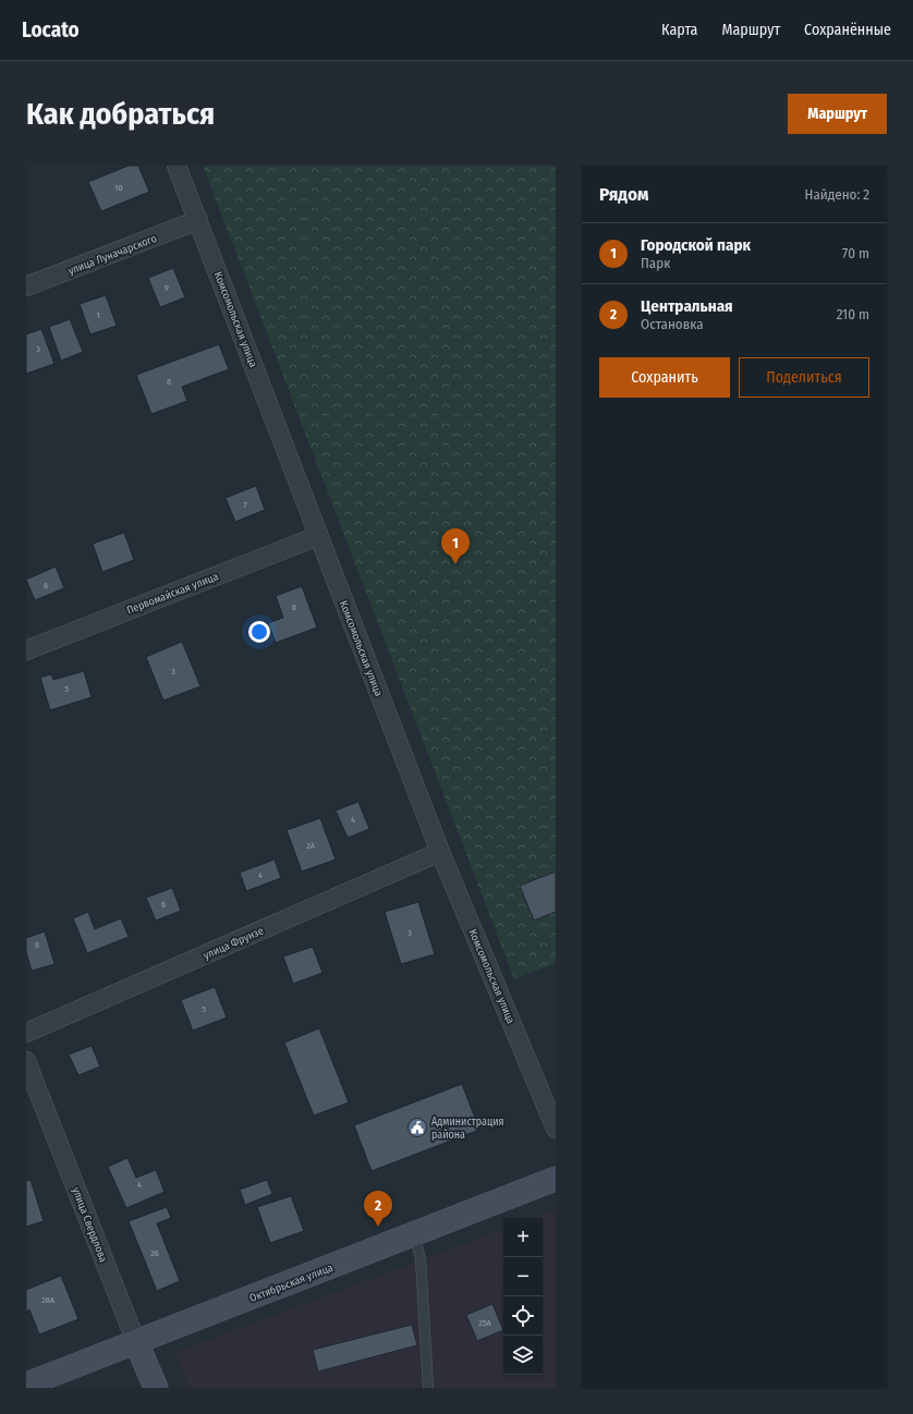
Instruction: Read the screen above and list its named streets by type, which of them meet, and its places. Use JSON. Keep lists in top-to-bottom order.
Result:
{
  "streets": {
    "street": [
      "улица Луначарского",
      "Комсомольская улица",
      "Первомайская улица",
      "улица Фрунзе",
      "улица Свердлова",
      "Октябрьская улица"
    ]
  },
  "crossings": [
    ["улица Луначарского", "Комсомольская улица"],
    ["Комсомольская улица", "Первомайская улица"],
    ["Комсомольская улица", "улица Фрунзе"],
    ["улица Свердлова", "Октябрьская улица"]
  ],
  "places": {
    "public building": ["Администрация района"]
  },
  "house_numbers": [
    "10",
    "9",
    "1",
    "3",
    "8",
    "7",
    "6",
    "6",
    "3",
    "5",
    "4",
    "2А",
    "4",
    "6",
    "3",
    "8",
    "5",
    "4",
    "26",
    "28А",
    "25А"
  ],
  "page": {
    "header": "Locato",
    "nav": ["Карта", "Маршрут", "Сохранённые"],
    "buttons": [
      "Маршрут",
      ["Сохранить", "Поделиться"]
    ],
    "title": "Как добраться",
    "heading": ["Рядом", "Найдено: 2"],
    "list": [
      {
        "mark": "1",
        "name": "Городской парк",
        "note": "Парк",
        "value": "70 m"
      },
      {
        "mark": "2",
        "name": "Центральная",
        "note": "Остановка",
        "value": "210 m"
      }
    ],
    "pins": ["1", "2"],
    "map_buttons": ["+", "−"]
  }
}
